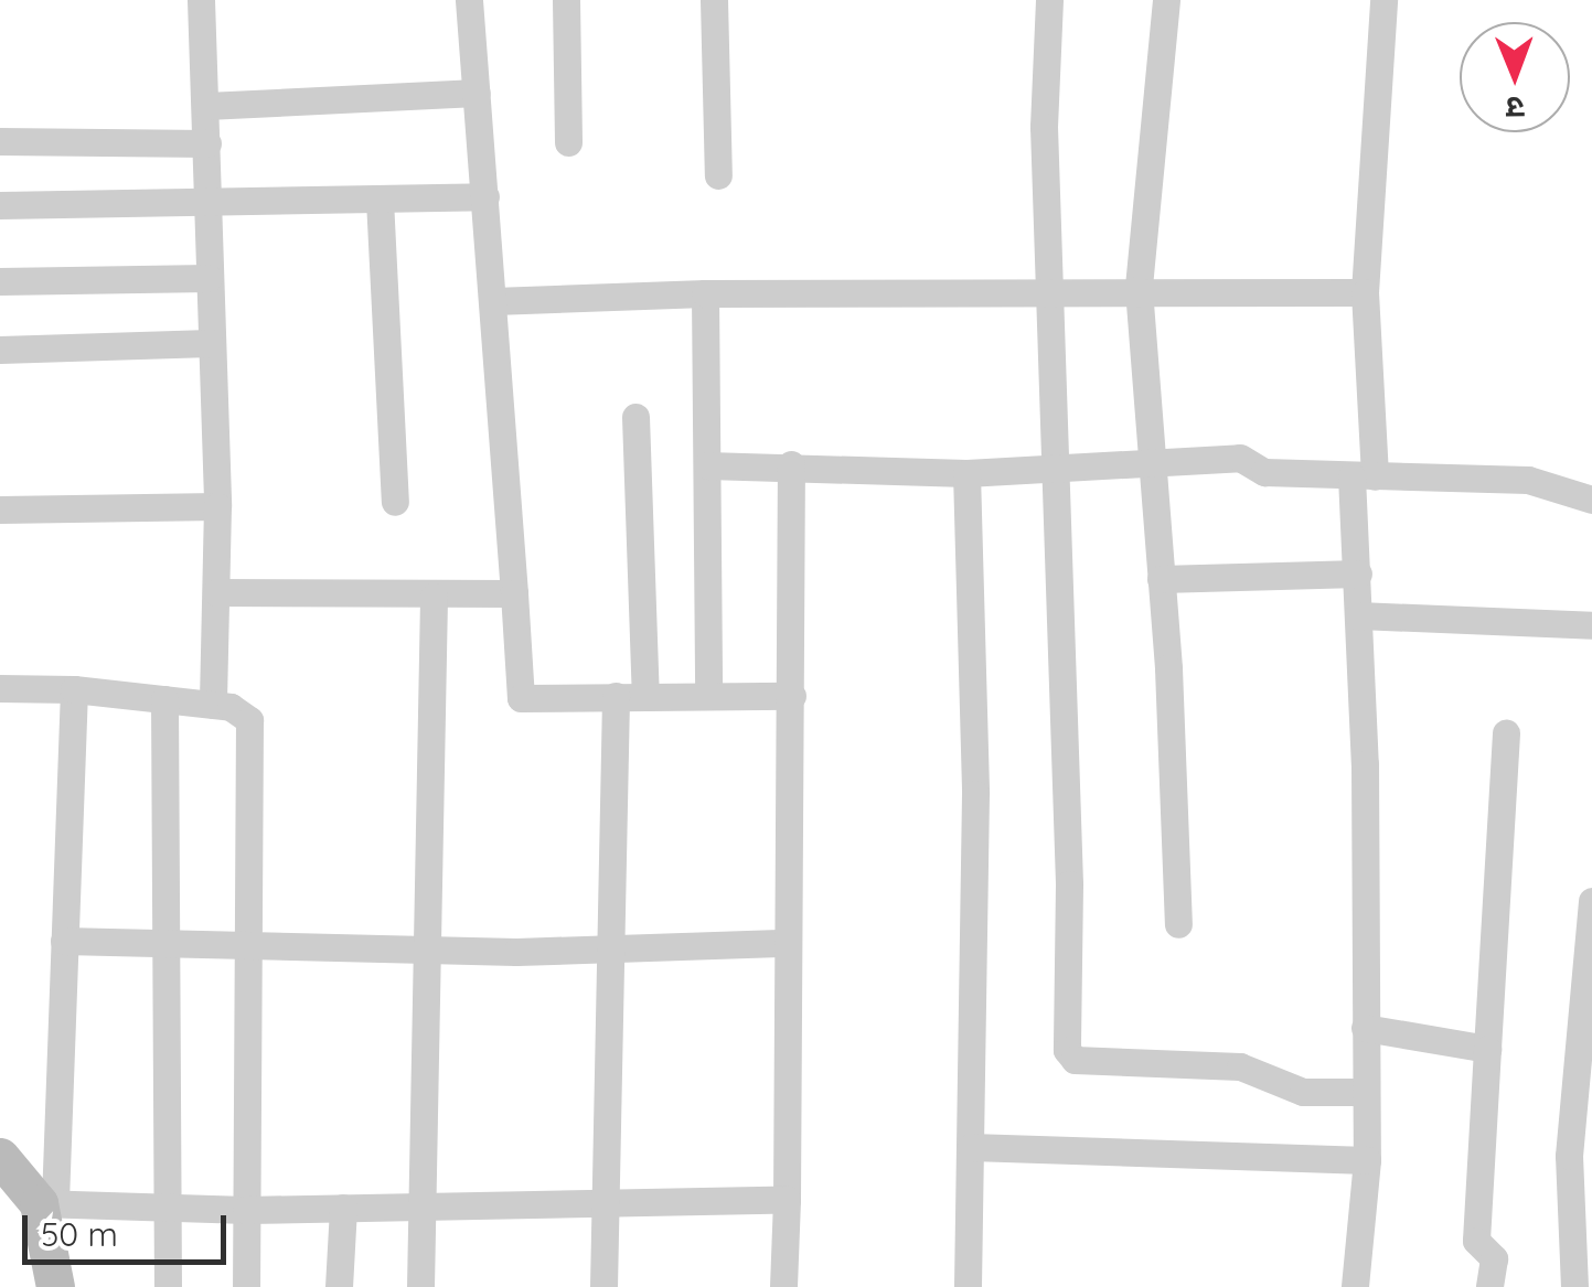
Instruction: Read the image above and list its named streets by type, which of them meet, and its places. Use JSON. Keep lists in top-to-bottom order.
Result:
{
  "scale_bar": "50 m",
  "north": "bottom"
}
